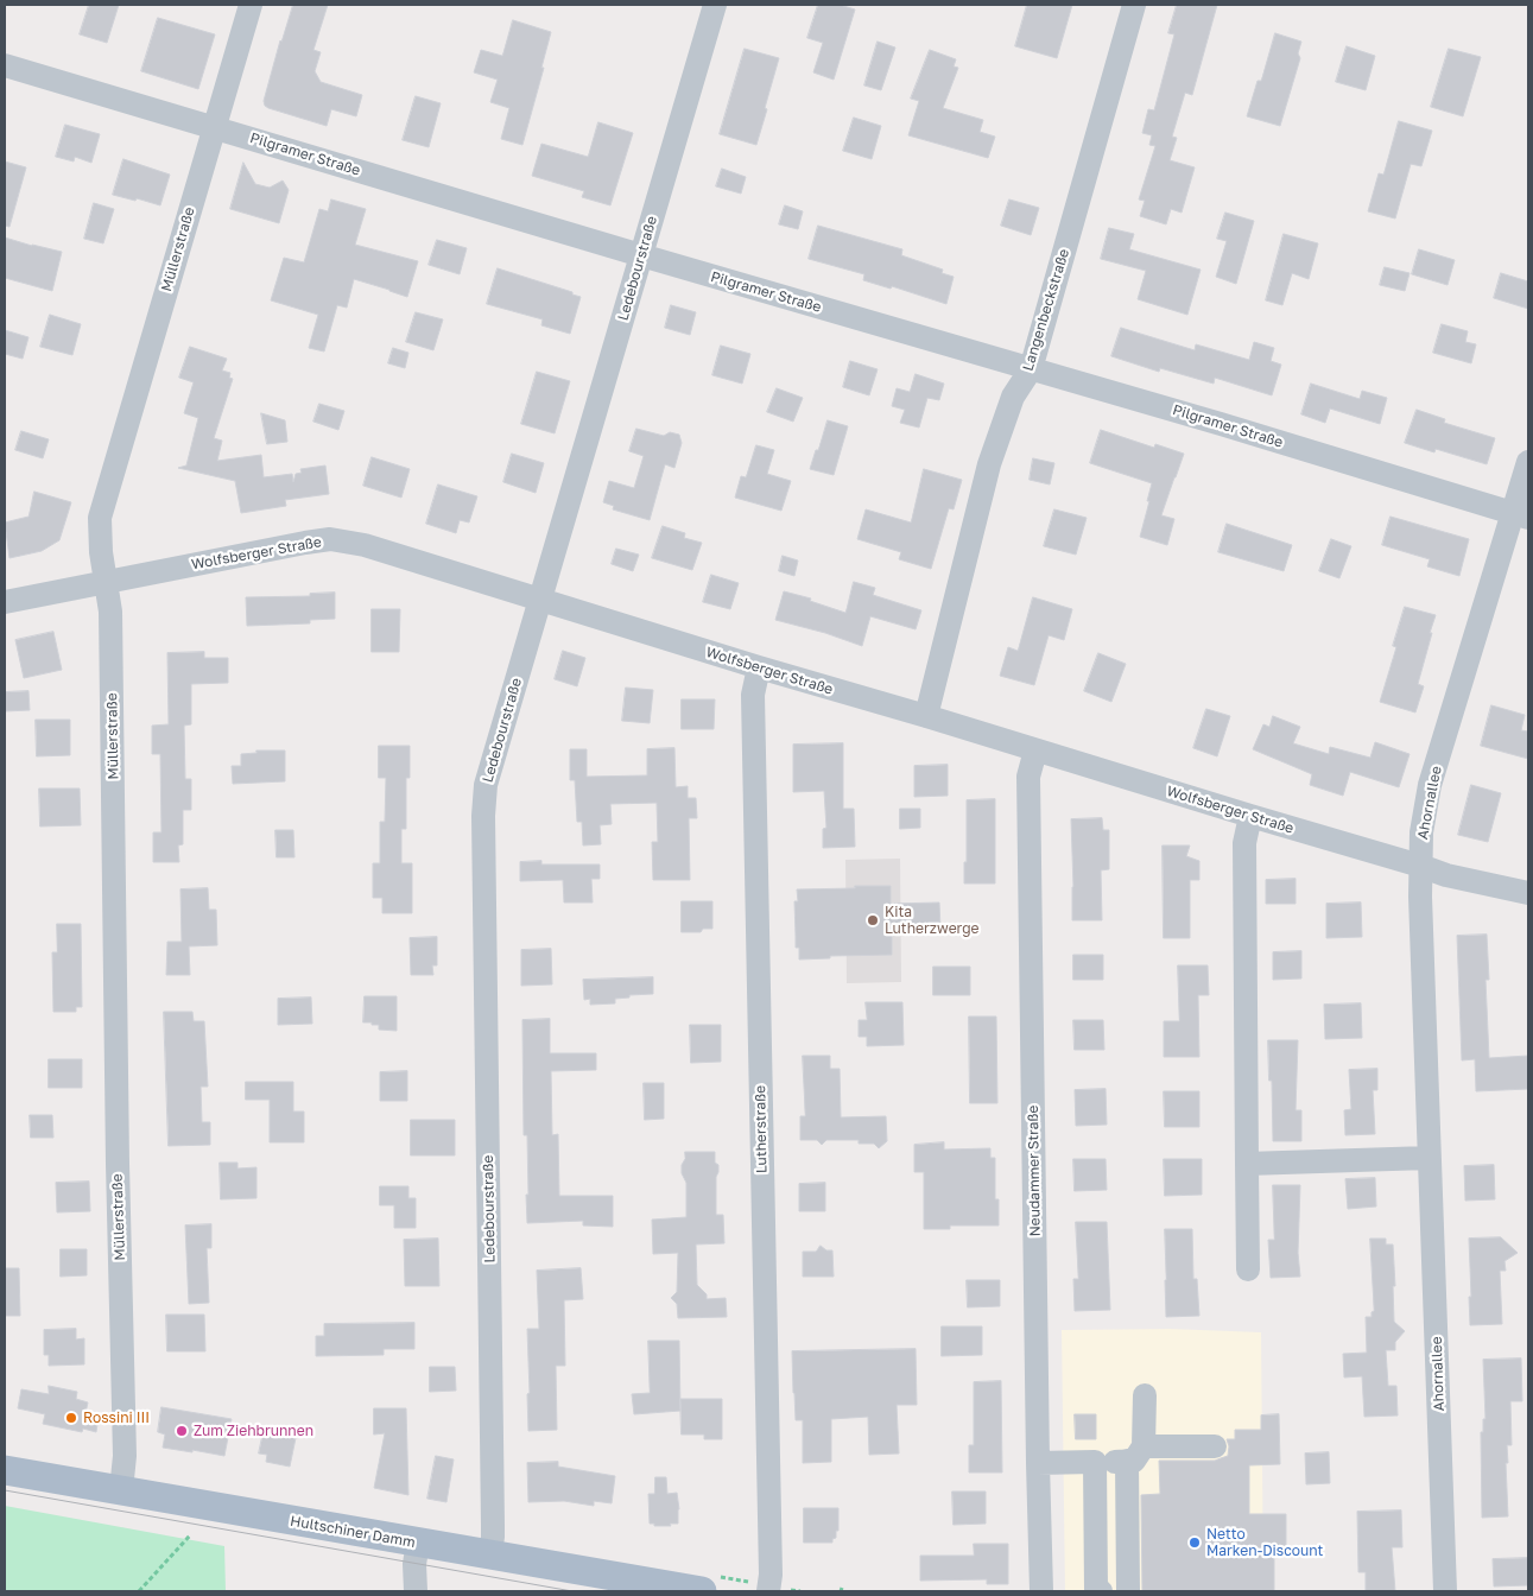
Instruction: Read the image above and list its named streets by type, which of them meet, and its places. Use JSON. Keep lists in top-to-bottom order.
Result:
{
  "streets": {
    "main road": ["Hultschiner Damm"],
    "street": [
      "Pilgramer Straße",
      "Müllerstraße",
      "Ledebourstraße",
      "Langenbeckstraße",
      "Wolfsberger Straße",
      "Ahornallee",
      "Lutherstraße",
      "Neudammer Straße"
    ]
  },
  "crossings": [
    ["Pilgramer Straße", "Müllerstraße"],
    ["Pilgramer Straße", "Ledebourstraße"],
    ["Pilgramer Straße", "Langenbeckstraße"],
    ["Pilgramer Straße", "Ahornallee"],
    ["Müllerstraße", "Wolfsberger Straße"],
    ["Müllerstraße", "Hultschiner Damm"],
    ["Ledebourstraße", "Wolfsberger Straße"],
    ["Ledebourstraße", "Hultschiner Damm"],
    ["Langenbeckstraße", "Wolfsberger Straße"],
    ["Wolfsberger Straße", "Ahornallee"],
    ["Wolfsberger Straße", "Lutherstraße"],
    ["Wolfsberger Straße", "Neudammer Straße"]
  ],
  "places": [
    "Kita Lutherzwerge",
    "Rossini III",
    "Zum Ziehbrunnen",
    "Netto Marken-Discount"
  ]
}
